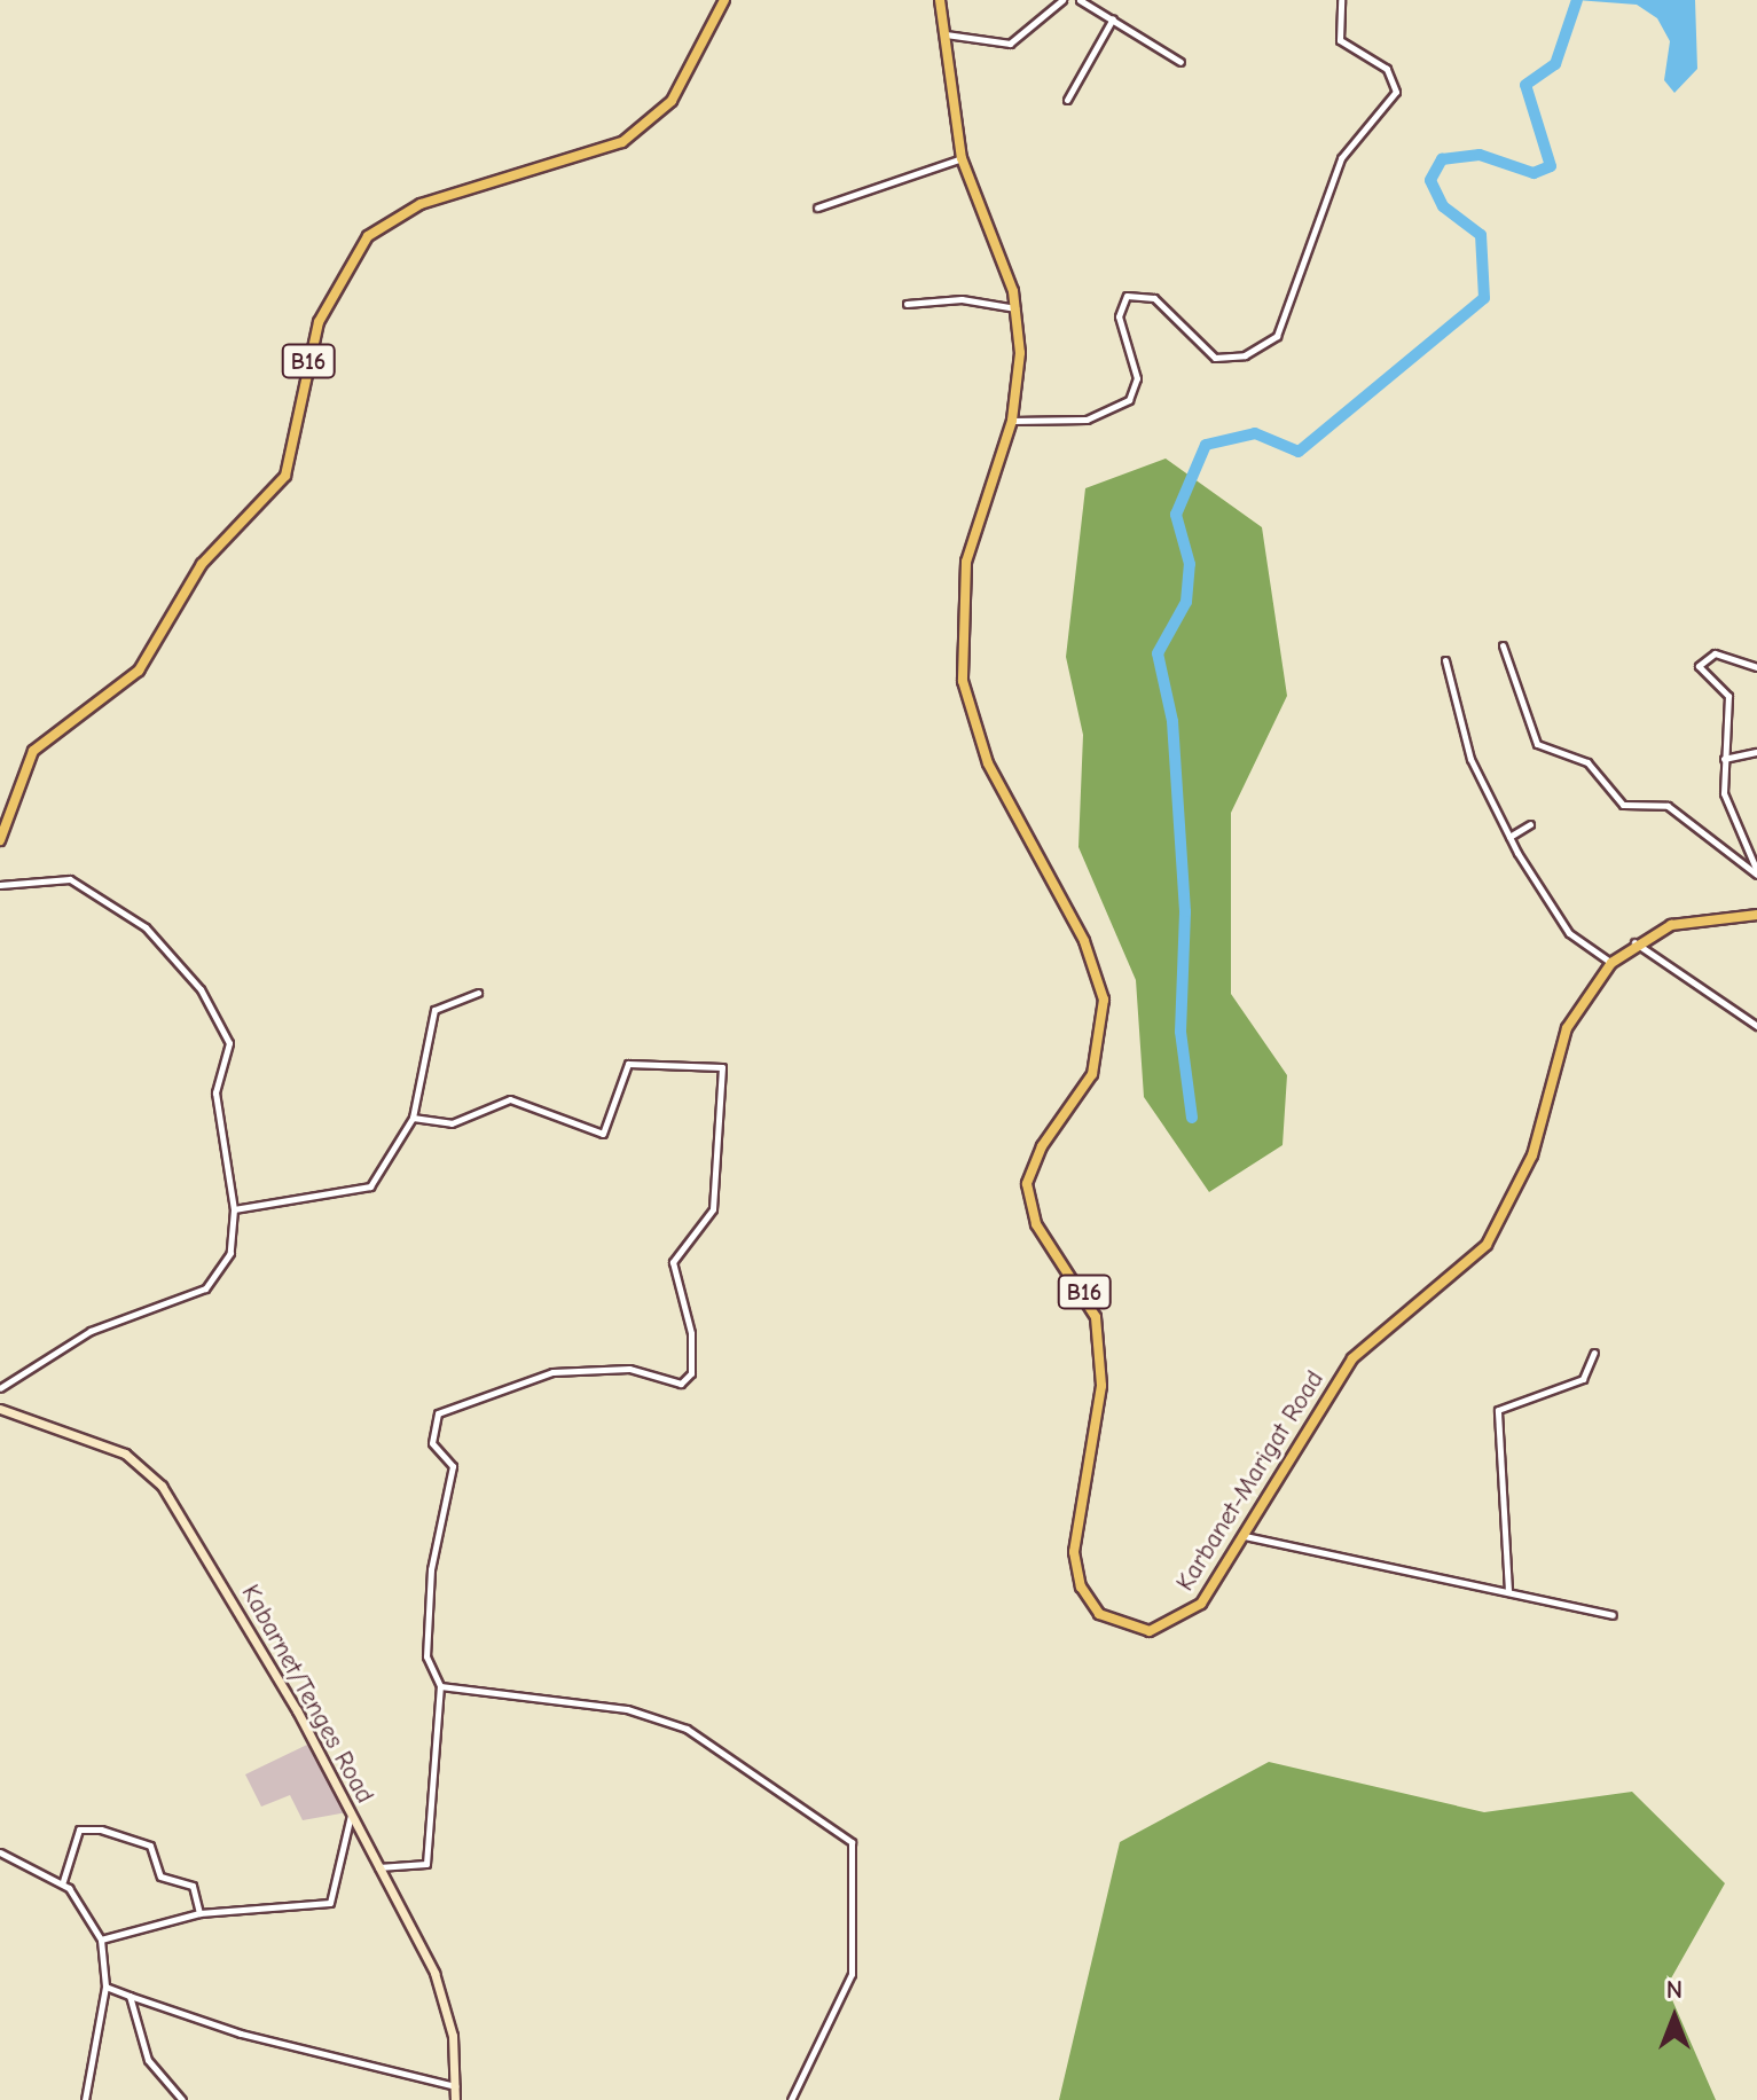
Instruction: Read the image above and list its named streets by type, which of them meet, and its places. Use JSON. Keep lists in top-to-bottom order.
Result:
{
  "streets": {
    "main road": ["B16", "Karbanet-Marigat Road"],
    "street": ["Kabarnet/Tenges Road"]
  },
  "north": "top"
}
